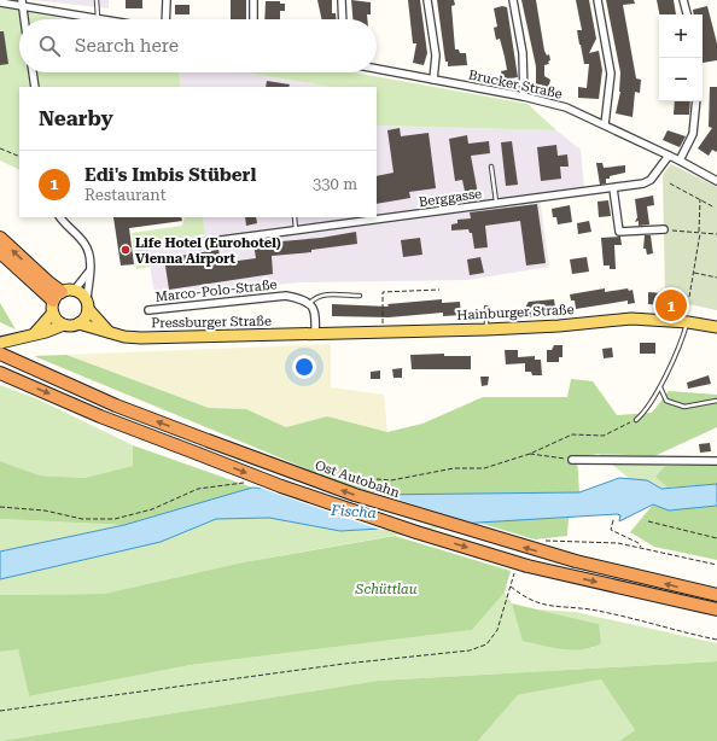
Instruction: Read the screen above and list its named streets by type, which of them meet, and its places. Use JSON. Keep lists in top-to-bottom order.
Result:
{
  "streets": {
    "highway": ["Ost Autobahn"],
    "main road": ["Hainburger Straße", "Pressburger Straße"],
    "street": ["Brucker Straße", "Berggasse", "Marco-Polo-Straße"]
  },
  "crossings": [
    ["Brucker Straße", "Berggasse"],
    ["Hainburger Straße", "Pressburger Straße"]
  ],
  "water": ["Fischa"],
  "parks": ["Schüttlau"],
  "places": ["Life Hotel (Eurohotel) Vienna Airport"],
  "page": {
    "map_buttons": ["+", "−"],
    "search": "Search here",
    "heading": "Nearby",
    "list": [
      {
        "mark": "1",
        "name": "Edi's Imbis Stüberl",
        "note": "Restaurant",
        "value": "330 m"
      }
    ],
    "pins": "1"
  }
}
